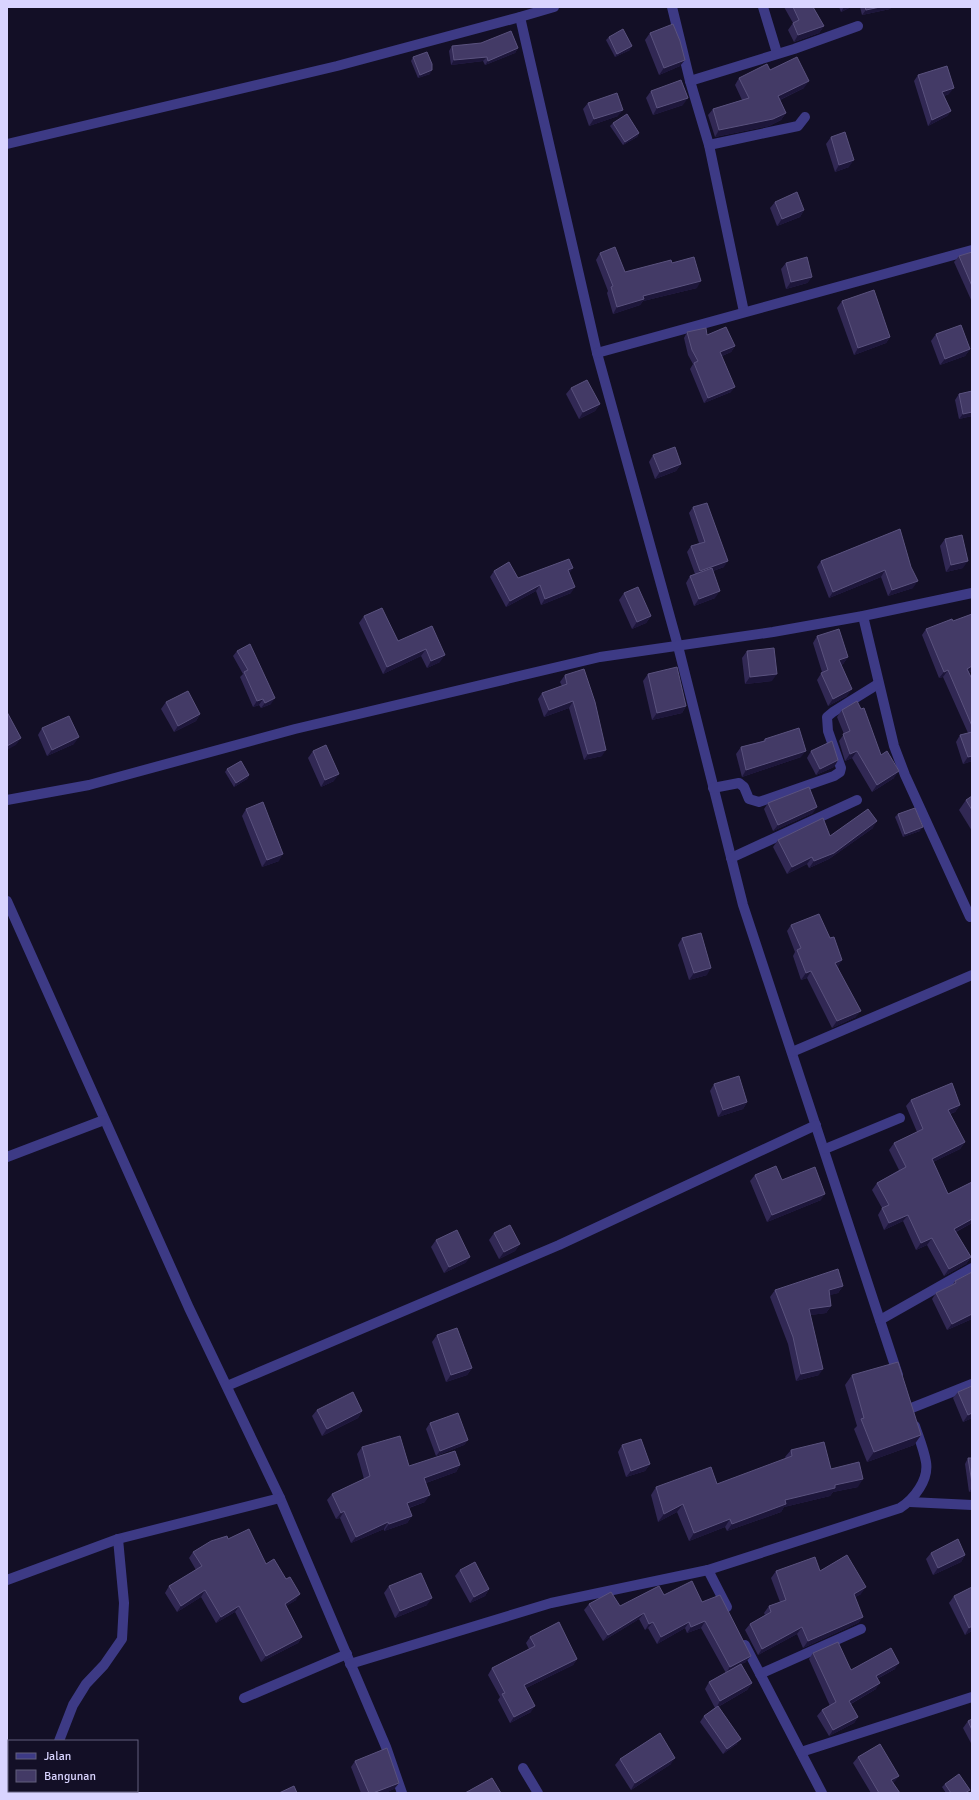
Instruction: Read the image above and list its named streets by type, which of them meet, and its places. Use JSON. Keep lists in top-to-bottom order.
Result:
{
  "legend": ["Jalan", "Bangunan"]
}
